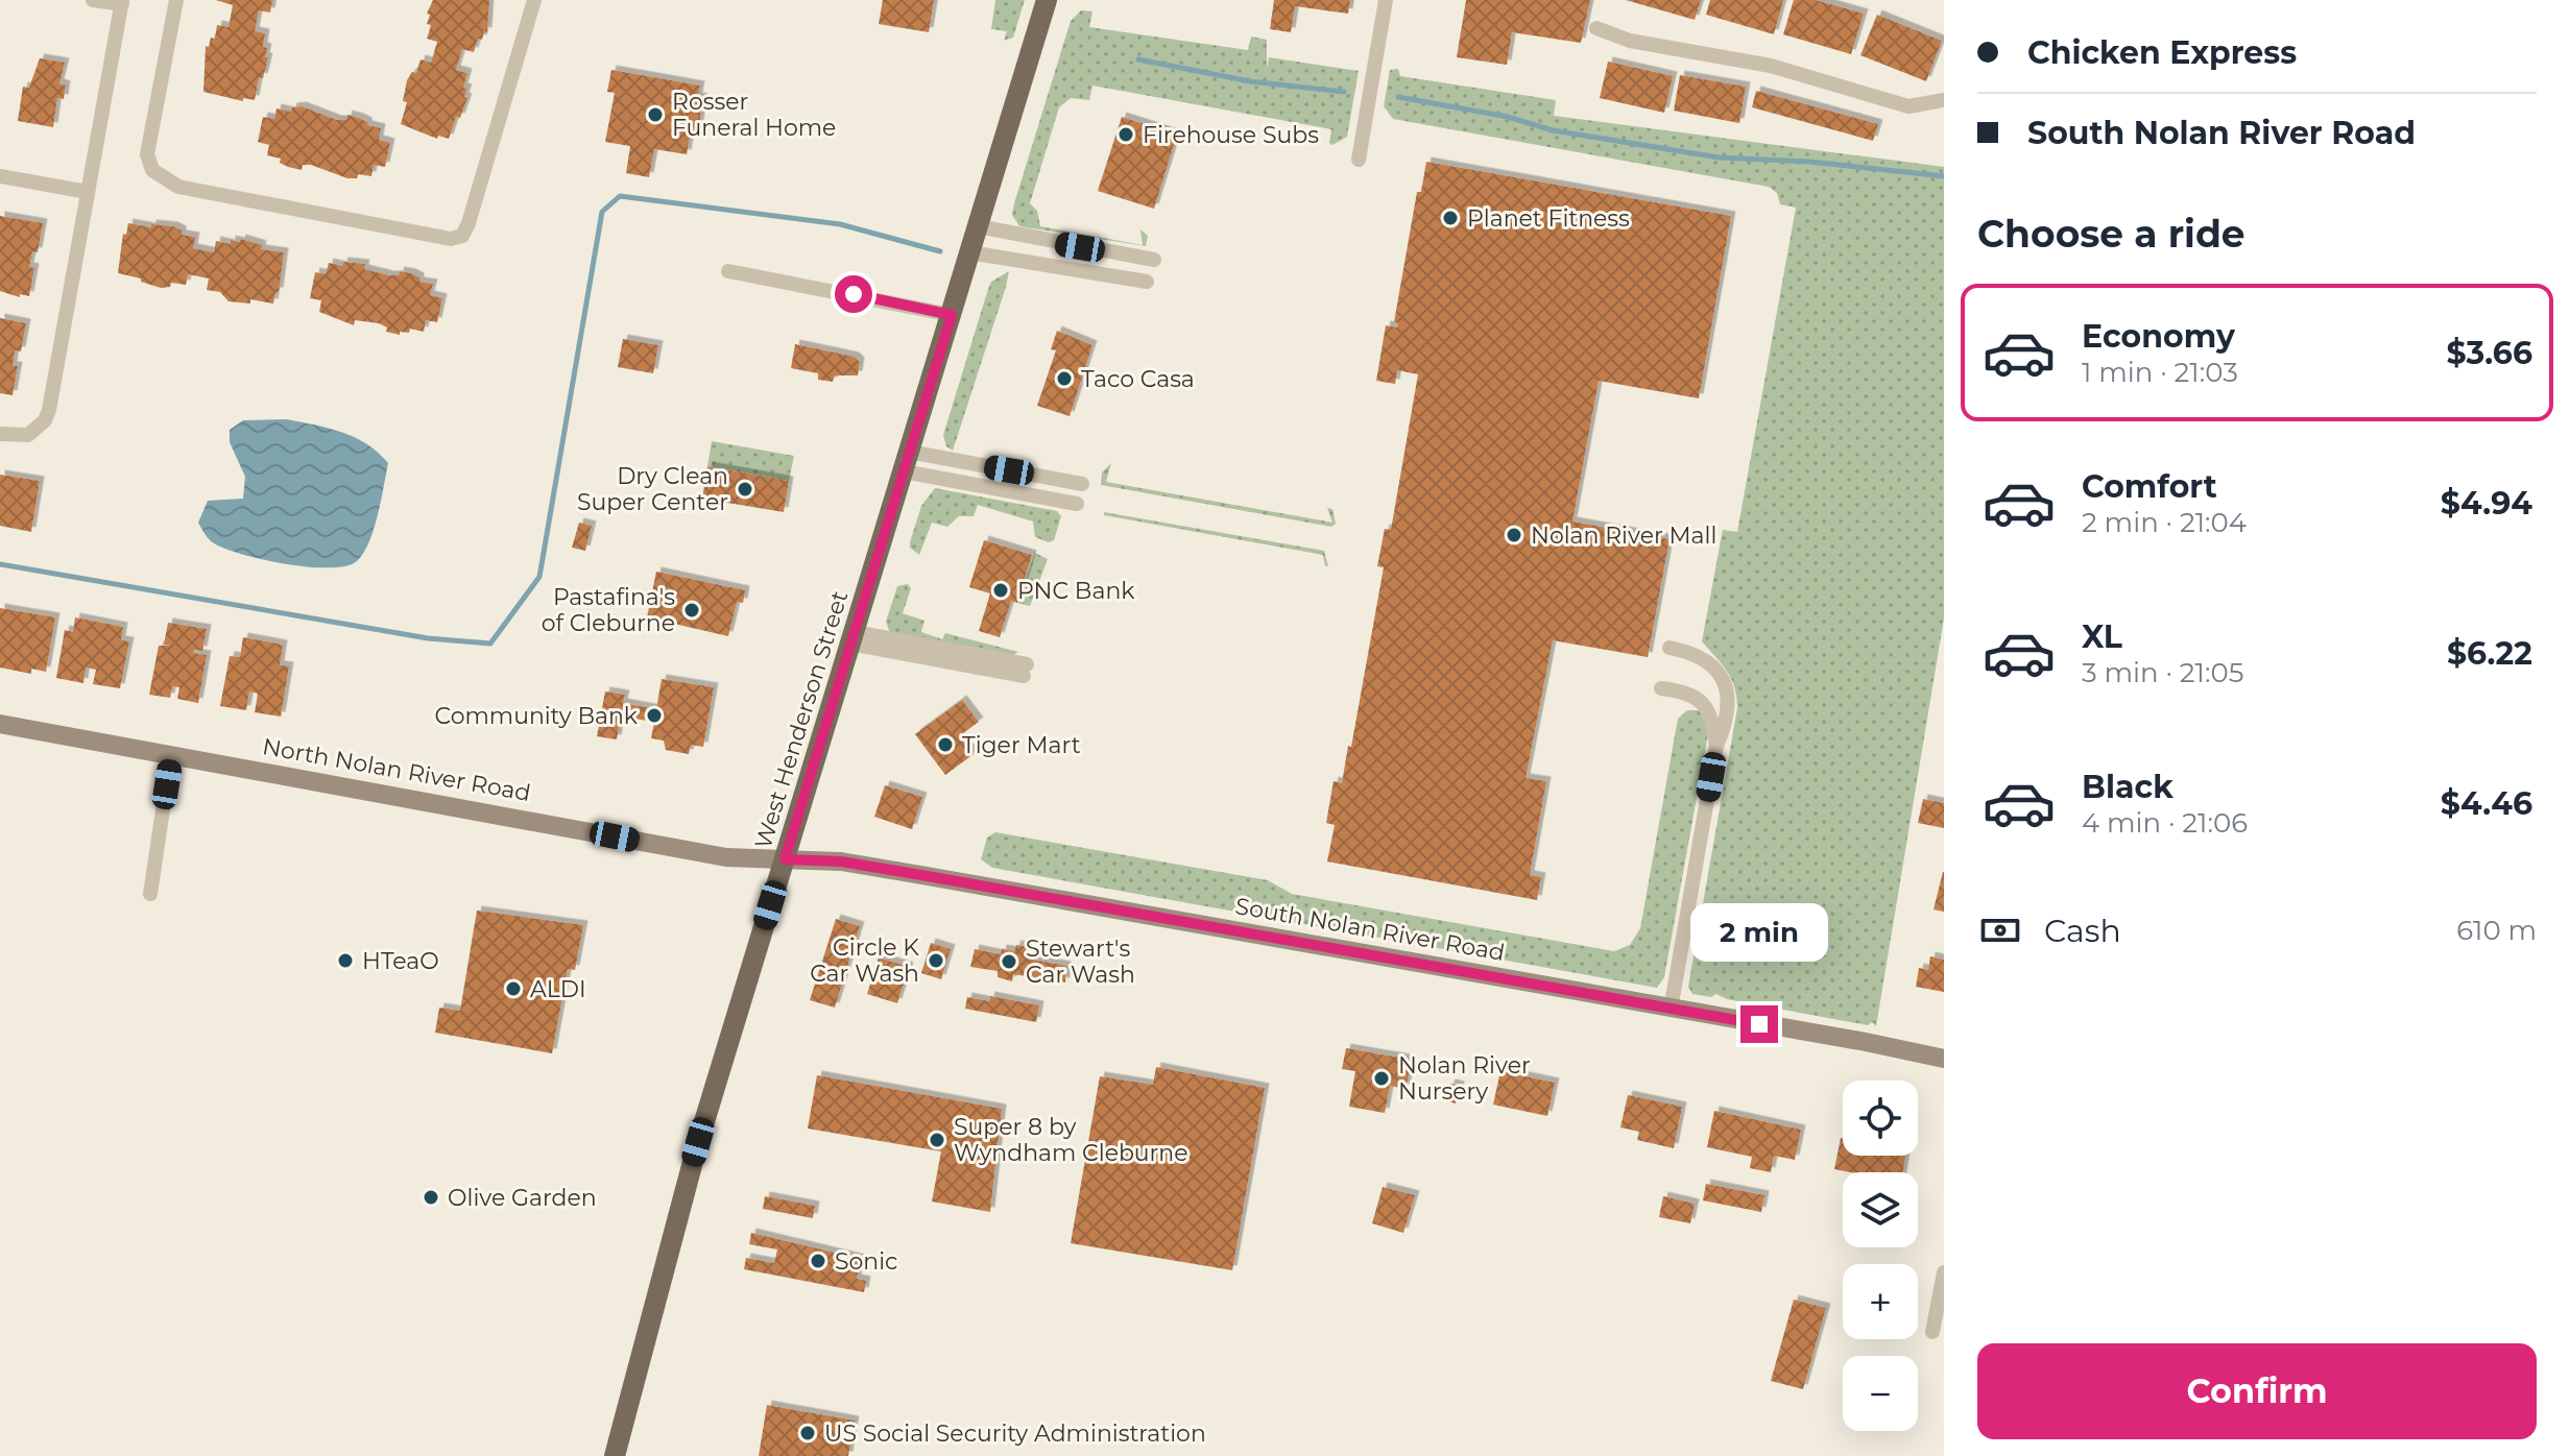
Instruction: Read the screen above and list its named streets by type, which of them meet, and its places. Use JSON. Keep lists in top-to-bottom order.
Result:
{
  "streets": {
    "main road": ["West Henderson Street", "North Nolan River Road", "South Nolan River Road"]
  },
  "crossings": [
    ["West Henderson Street", "North Nolan River Road"],
    ["West Henderson Street", "South Nolan River Road"],
    ["North Nolan River Road", "South Nolan River Road"]
  ],
  "places": [
    "Rosser Funeral Home",
    "Firehouse Subs",
    "Planet Fitness",
    "Taco Casa",
    "Dry Clean Super Center",
    "Nolan River Mall",
    "PNC Bank",
    "Pastafina's of Cleburne",
    "Community Bank",
    "Tiger Mart",
    "HTeaO",
    "Circle K Car Wash",
    "Stewart's Car Wash",
    "ALDI",
    "Nolan River Nursery",
    "Super 8 by Wyndham Cleburne",
    "Olive Garden",
    "Sonic",
    "US Social Security Administration"
  ],
  "page": {
    "banner": ["Chicken Express", "South Nolan River Road"],
    "heading": "Choose a ride",
    "list": [
      {
        "name": "Economy",
        "note": "1 min · 21:03",
        "value": "$3.66"
      },
      {
        "name": "Comfort",
        "note": "2 min · 21:04",
        "value": "$4.94"
      },
      {
        "name": "XL",
        "note": "3 min · 21:05",
        "value": "$6.22"
      },
      {
        "name": "Black",
        "note": "4 min · 21:06",
        "value": "$4.46"
      }
    ],
    "pay": ["Cash", "610 m"],
    "bubble": "2 min",
    "map_buttons": ["+", "−"],
    "buttons": "Confirm"
  }
}
